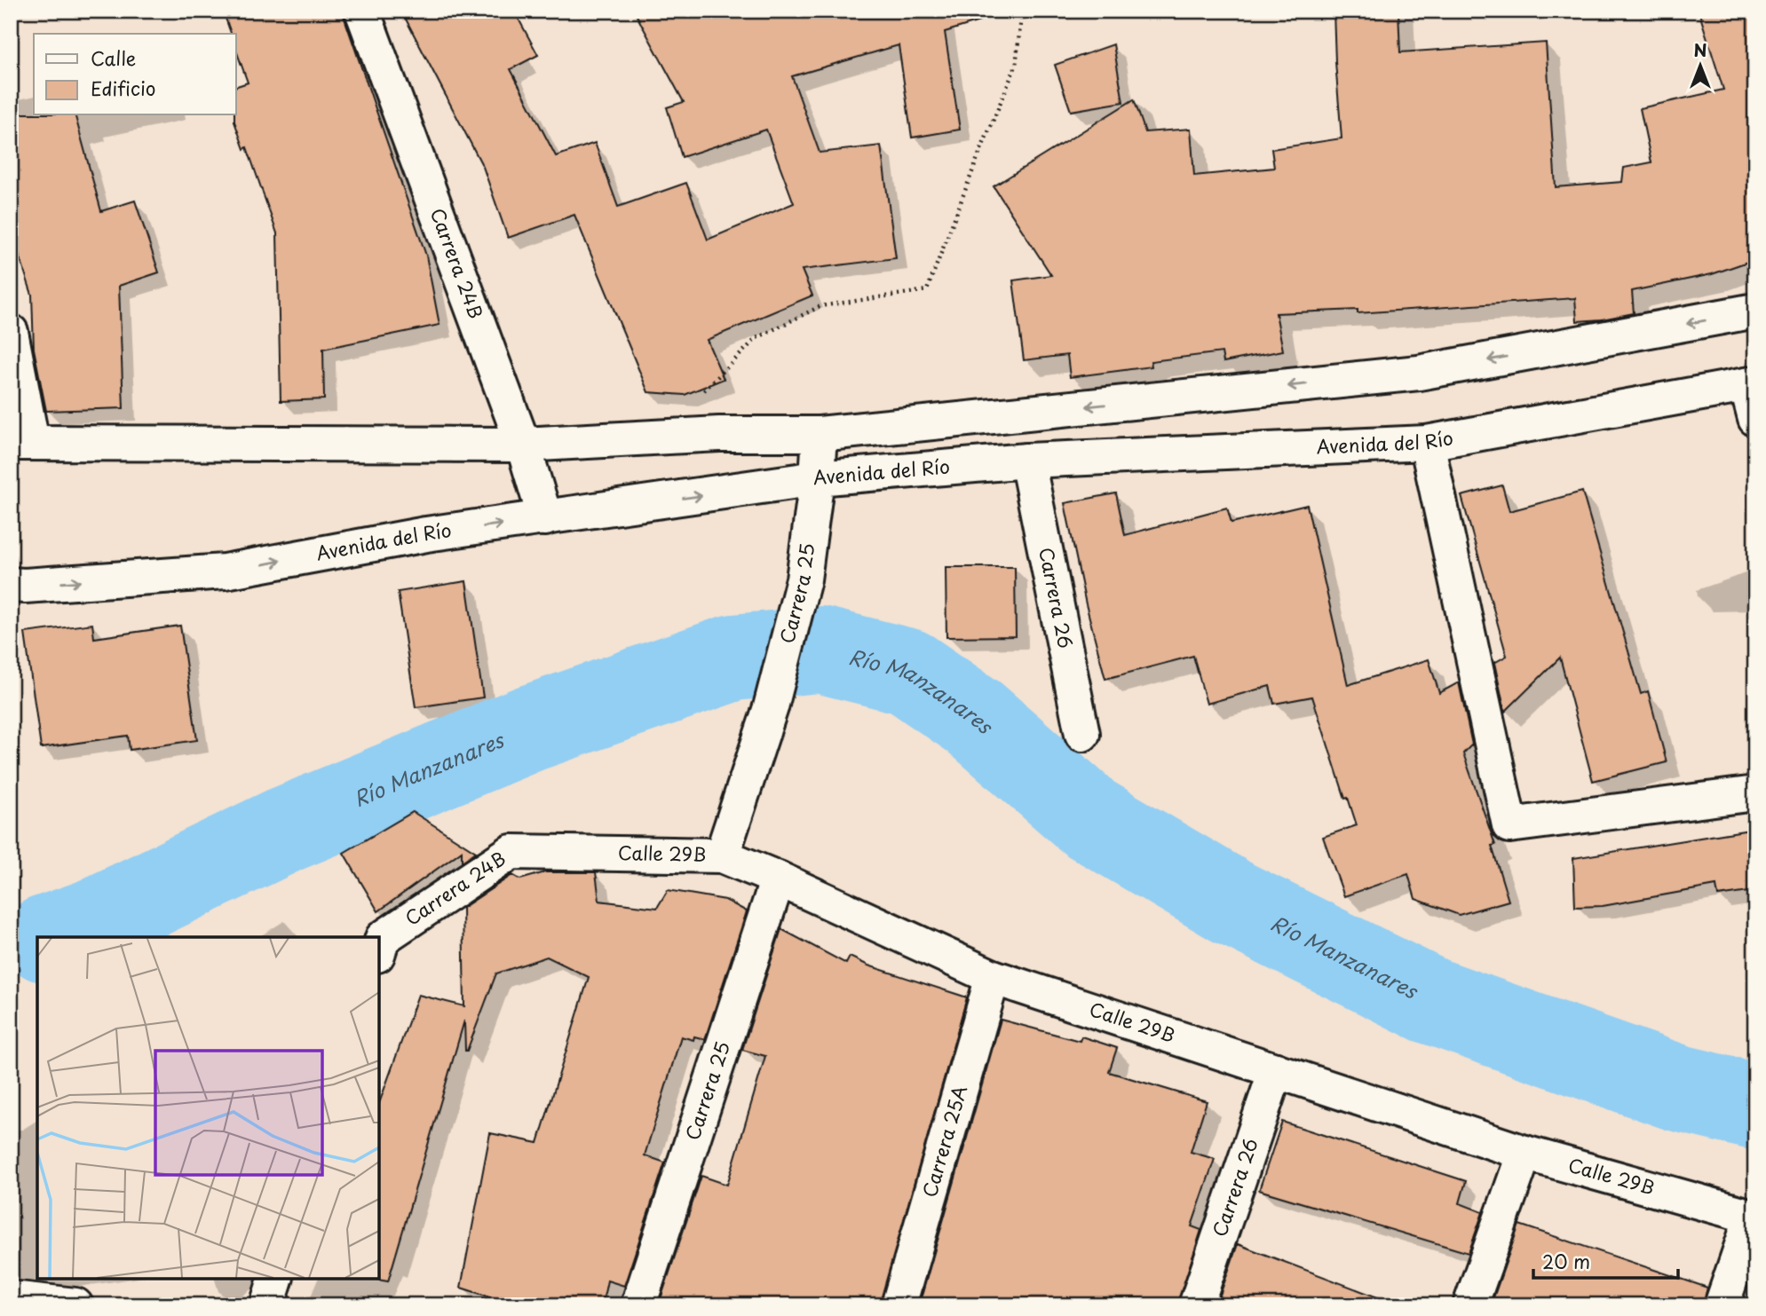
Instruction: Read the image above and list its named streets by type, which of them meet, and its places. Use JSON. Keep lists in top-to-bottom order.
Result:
{
  "streets": {
    "street": [
      "Carrera 24B",
      "Avenida del Río",
      "Carrera 25",
      "Carrera 26",
      "Calle 29B",
      "Carrera 25A"
    ]
  },
  "crossings": [
    ["Carrera 24B", "Avenida del Río"],
    ["Carrera 24B", "Calle 29B"],
    ["Avenida del Río", "Carrera 25"],
    ["Avenida del Río", "Carrera 26"],
    ["Carrera 25", "Calle 29B"],
    ["Carrera 26", "Calle 29B"],
    ["Calle 29B", "Carrera 25A"]
  ],
  "water": ["Río Manzanares"],
  "legend": ["Calle", "Edificio"],
  "scale_bar": "20 m",
  "north": "top"
}
